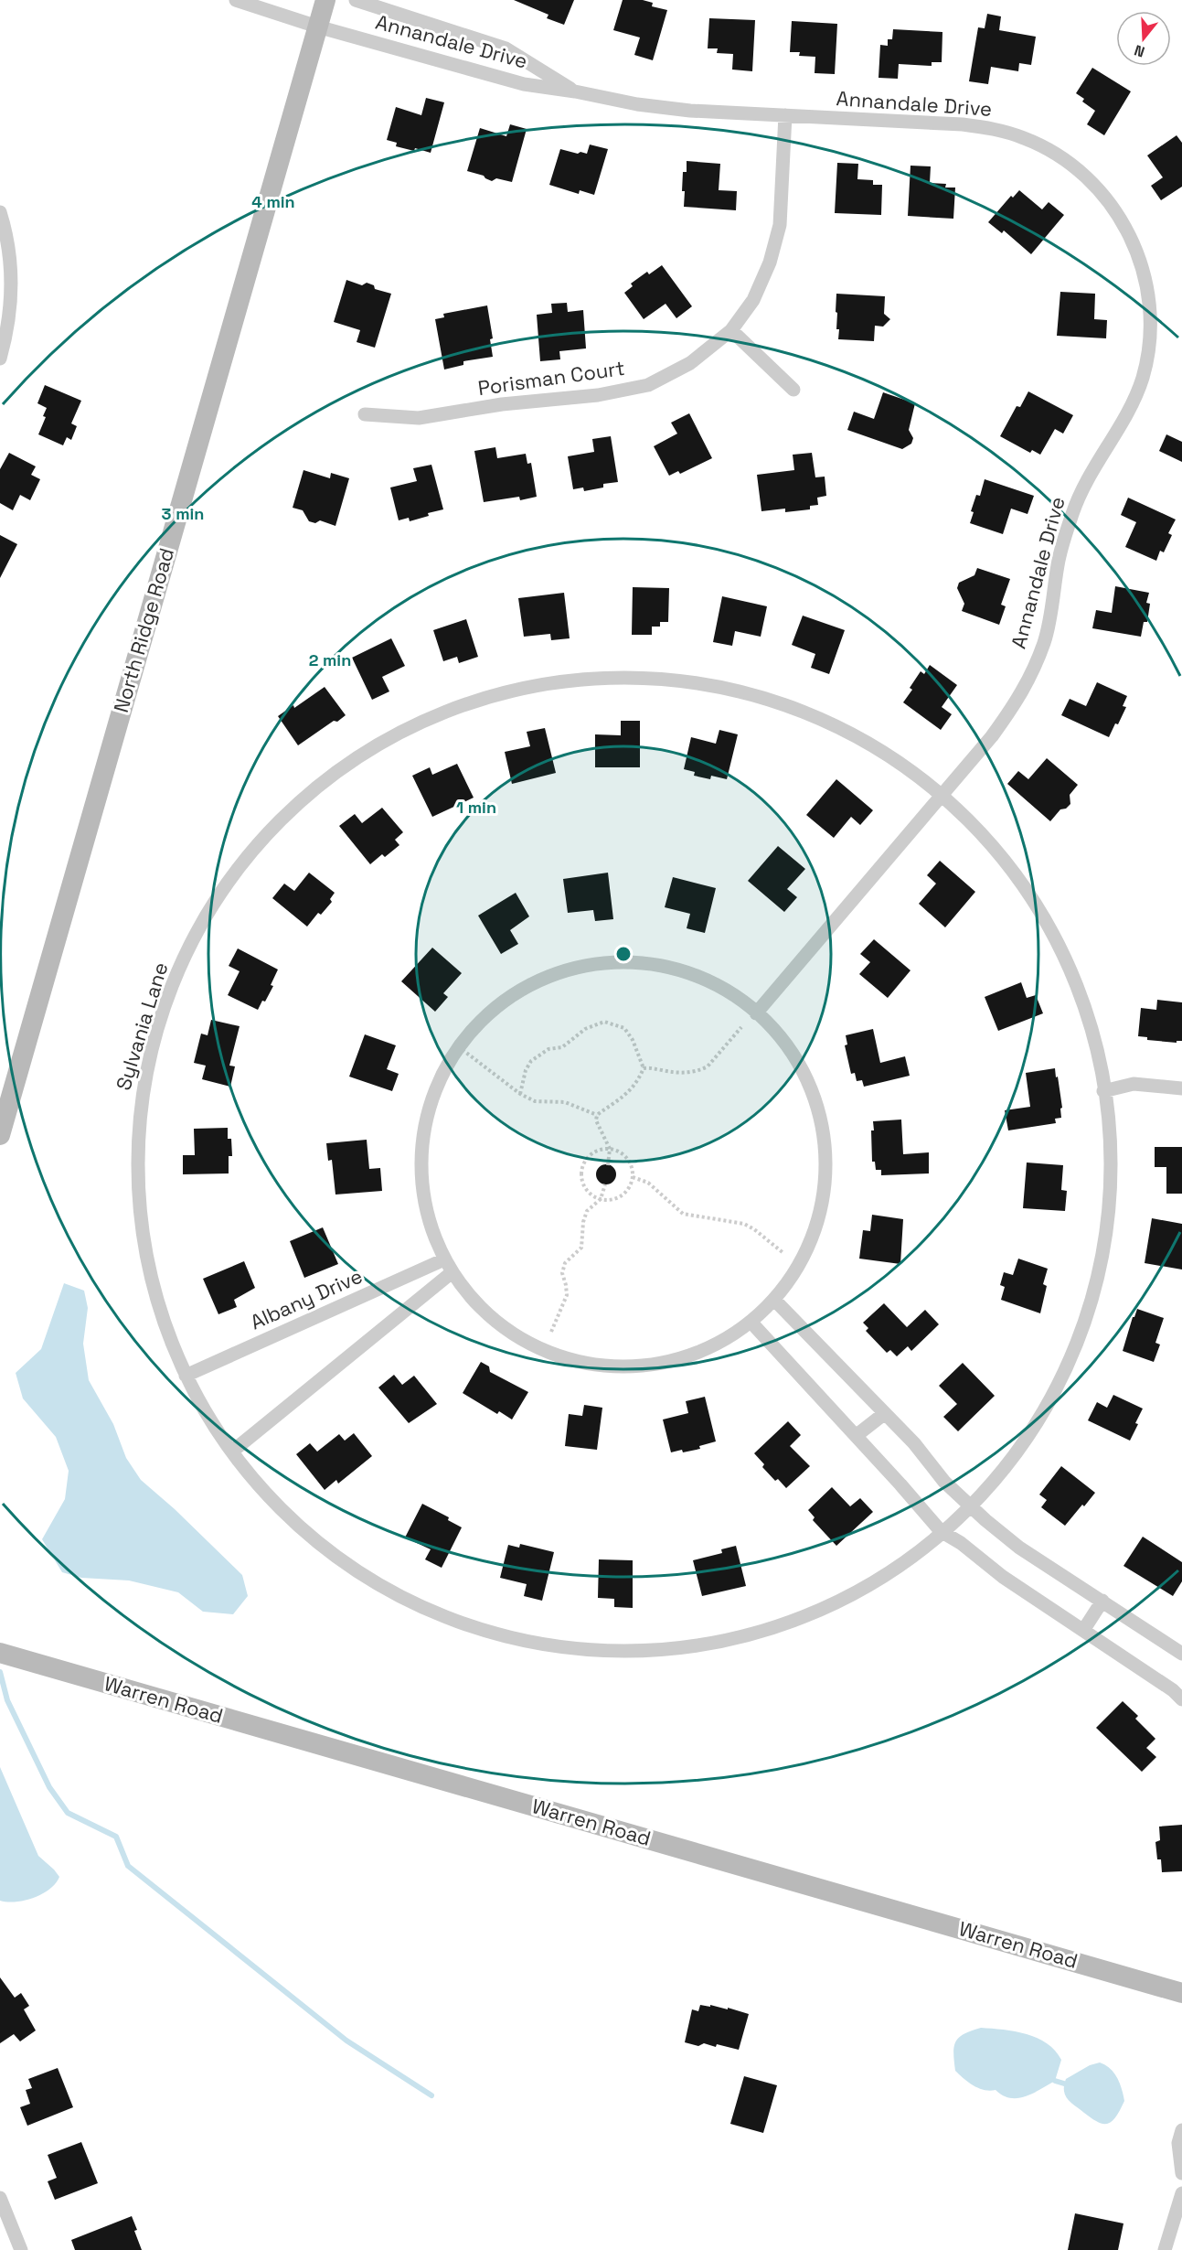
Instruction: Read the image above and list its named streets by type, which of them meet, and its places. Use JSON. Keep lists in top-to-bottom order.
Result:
{
  "streets": {
    "street": [
      "Annandale Drive",
      "Porisman Court",
      "North Ridge Road",
      "Sylvania Lane",
      "Albany Drive",
      "Warren Road"
    ]
  },
  "crossings": [
    ["Annandale Drive", "Porisman Court"],
    ["Annandale Drive", "North Ridge Road"],
    ["Annandale Drive", "Sylvania Lane"],
    ["Sylvania Lane", "Albany Drive"]
  ],
  "north": "bottom",
  "rings": [
    "4 min",
    "3 min",
    "2 min",
    "1 min"
  ]
}
